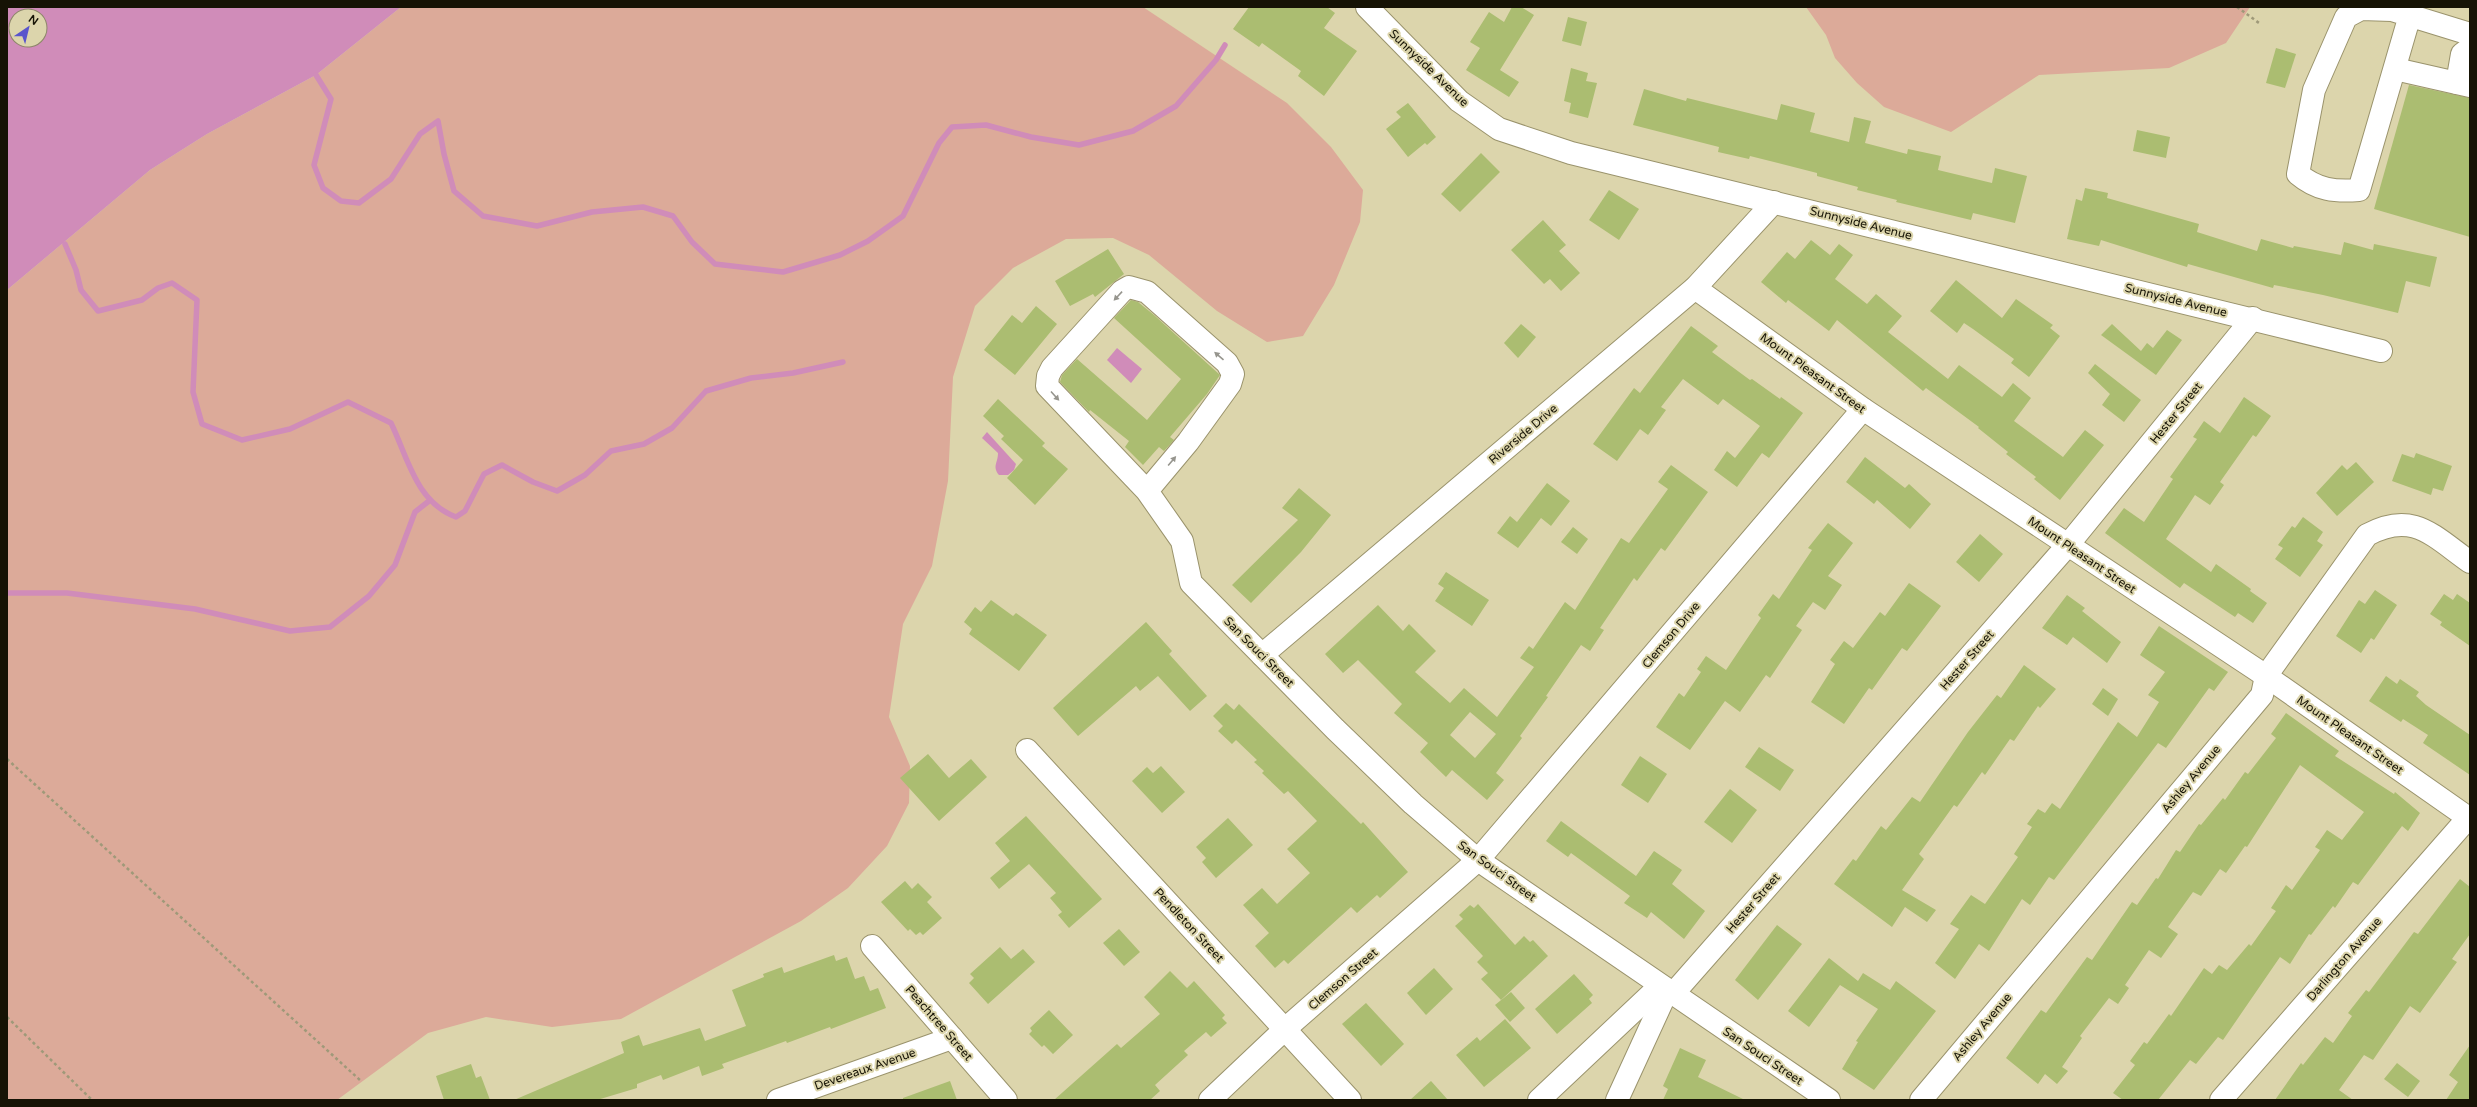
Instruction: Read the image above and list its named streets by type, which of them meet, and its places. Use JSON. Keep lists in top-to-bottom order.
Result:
{
  "streets": {
    "street": [
      "Sunnyside Avenue",
      "Mount Pleasant Street",
      "Hester Street",
      "Riverside Drive",
      "Clemson Drive",
      "San Souci Street",
      "Ashley Avenue",
      "Pendleton Street",
      "Darlington Avenue",
      "Clemson Street",
      "Peachtree Street",
      "Devereaux Avenue"
    ]
  },
  "crossings": [
    ["Sunnyside Avenue", "Hester Street"],
    ["Sunnyside Avenue", "Riverside Drive"],
    ["Mount Pleasant Street", "Hester Street"],
    ["Mount Pleasant Street", "Riverside Drive"],
    ["Mount Pleasant Street", "Clemson Drive"],
    ["Mount Pleasant Street", "Ashley Avenue"],
    ["Mount Pleasant Street", "Darlington Avenue"],
    ["Hester Street", "San Souci Street"],
    ["Riverside Drive", "San Souci Street"],
    ["Clemson Drive", "San Souci Street"],
    ["Clemson Drive", "Clemson Street"],
    ["San Souci Street", "Clemson Street"],
    ["Pendleton Street", "Clemson Street"],
    ["Peachtree Street", "Devereaux Avenue"]
  ],
  "north": "top right"
}
